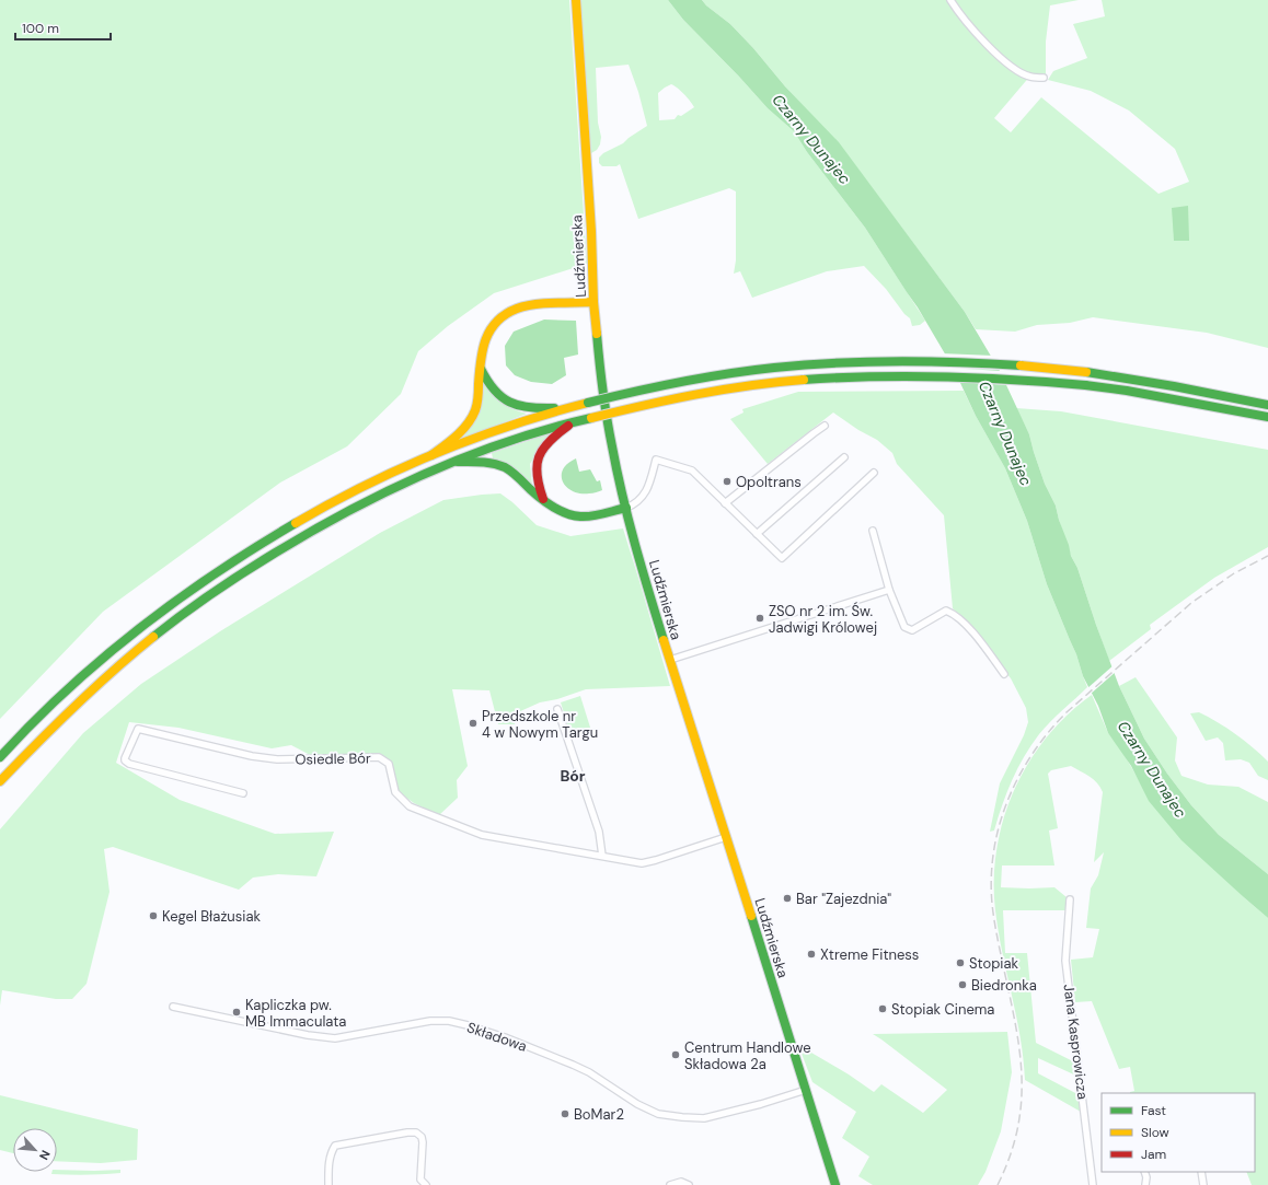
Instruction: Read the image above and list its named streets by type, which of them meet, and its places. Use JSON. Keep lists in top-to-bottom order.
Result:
{
  "streets": {
    "main road": ["Ludźmierska"],
    "street": ["Osiedle Bór", "Składowa", "Jana Kasprowicza"]
  },
  "crossings": [
    ["Ludźmierska", "Osiedle Bór"],
    ["Ludźmierska", "Składowa"]
  ],
  "districts": ["Bór"],
  "water": ["Czarny Dunajec"],
  "places": [
    "Opoltrans",
    "ZSO nr 2 im. Św. Jadwigi Królowej",
    "Przedszkole nr 4 w Nowym Targu",
    "Bar \"Zajezdnia\"",
    "Kegel Błażusiak",
    "Xtreme Fitness",
    "Stopiak",
    "Biedronka",
    "Stopiak Cinema",
    "Kapliczka pw. MB Immaculata",
    "Centrum Handlowe Składowa 2a",
    "BoMar2"
  ],
  "legend": ["Fast", "Slow", "Jam"],
  "scale_bar": "100 m",
  "north": "bottom right"
}
